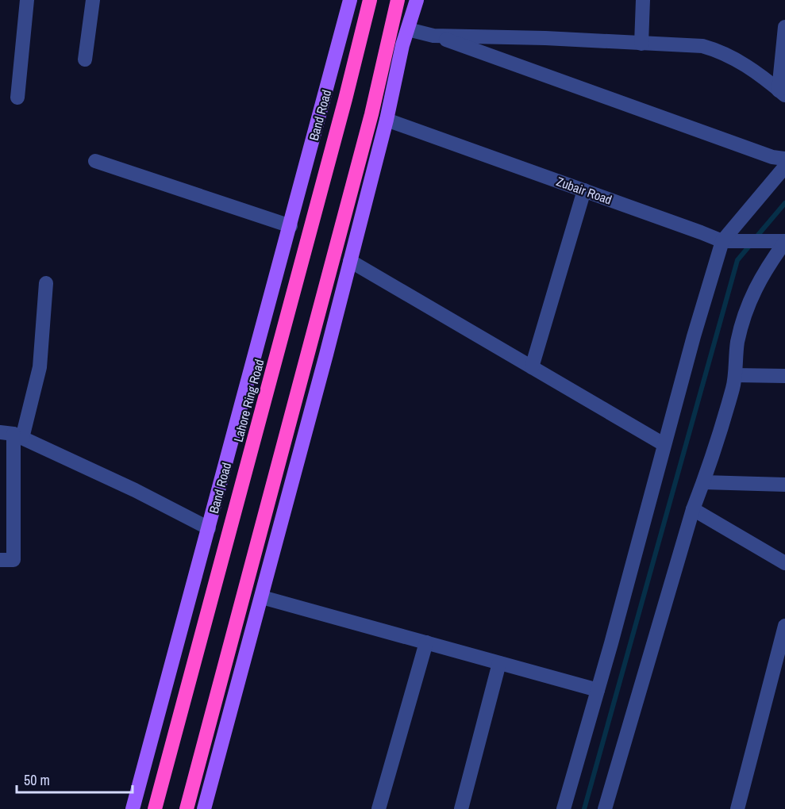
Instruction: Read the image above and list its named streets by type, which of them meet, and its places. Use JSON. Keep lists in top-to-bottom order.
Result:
{
  "streets": {
    "highway": ["Lahore Ring Road"],
    "main road": ["Band Road"],
    "street": ["Zubair Road"]
  },
  "scale_bar": "50 m"
}
